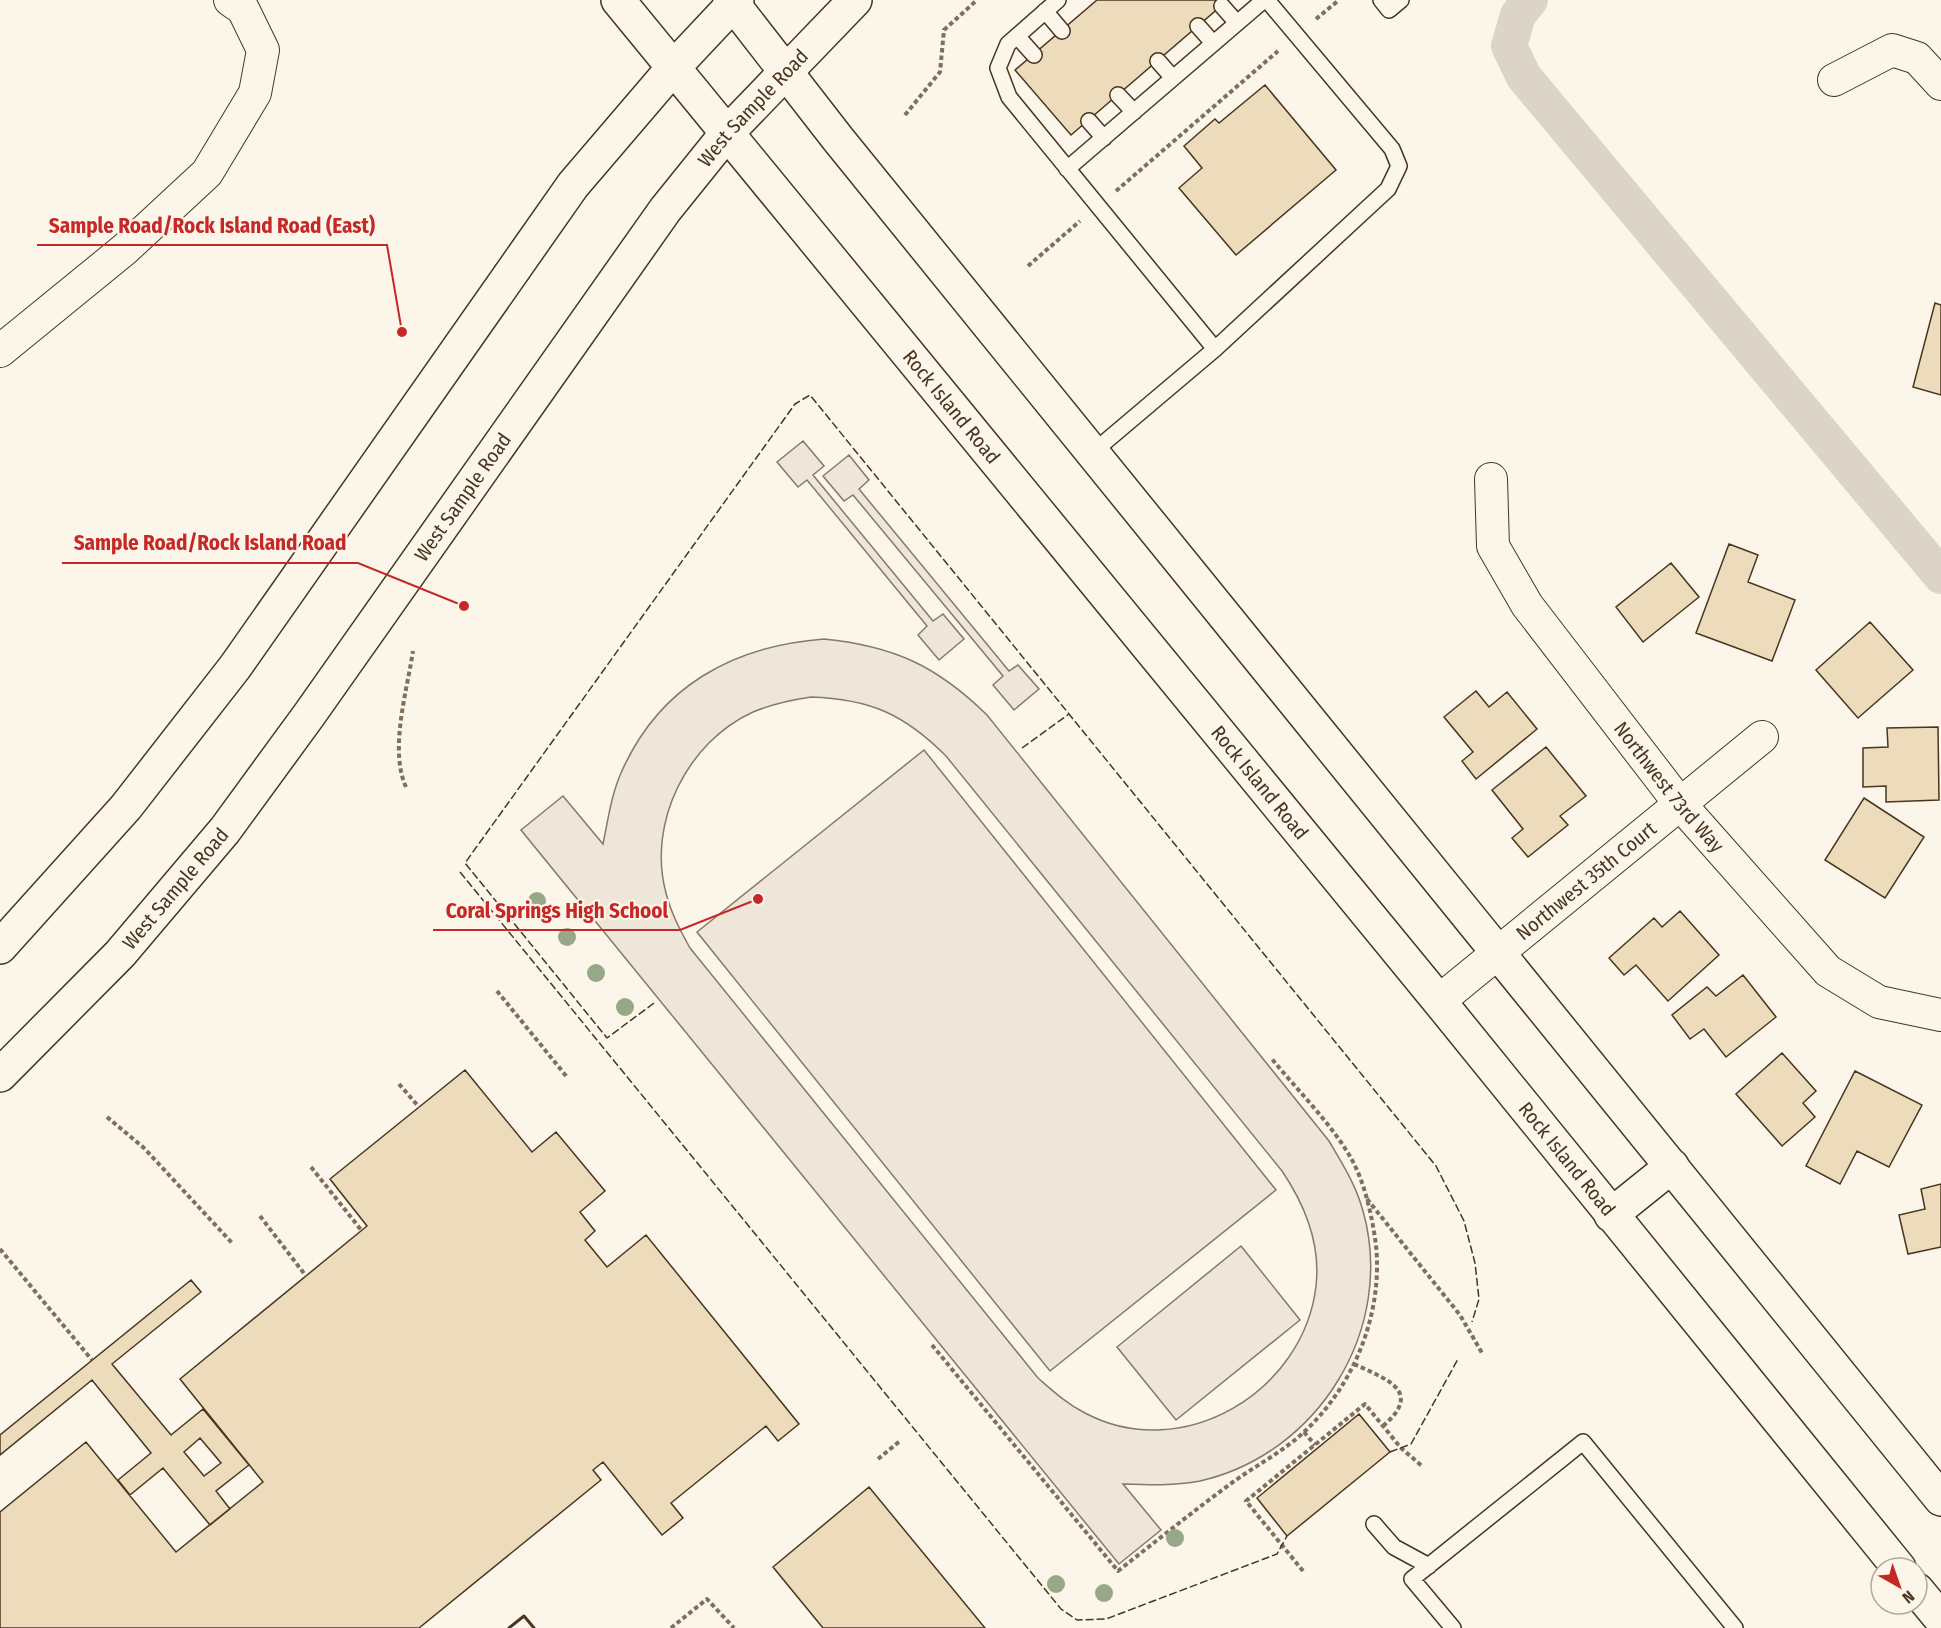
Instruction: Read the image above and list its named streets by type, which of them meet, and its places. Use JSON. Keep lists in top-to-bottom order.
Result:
{
  "streets": {
    "main road": ["West Sample Road", "Rock Island Road"],
    "street": ["Northwest 73rd Way", "Northwest 35th Court"]
  },
  "crossings": [
    ["West Sample Road", "Rock Island Road"],
    ["Rock Island Road", "Northwest 35th Court"],
    ["Northwest 73rd Way", "Northwest 35th Court"]
  ],
  "places": ["Sample Road/Rock Island Road (East)", "Sample Road/Rock Island Road", "Coral Springs High School"],
  "north": "bottom right"
}
